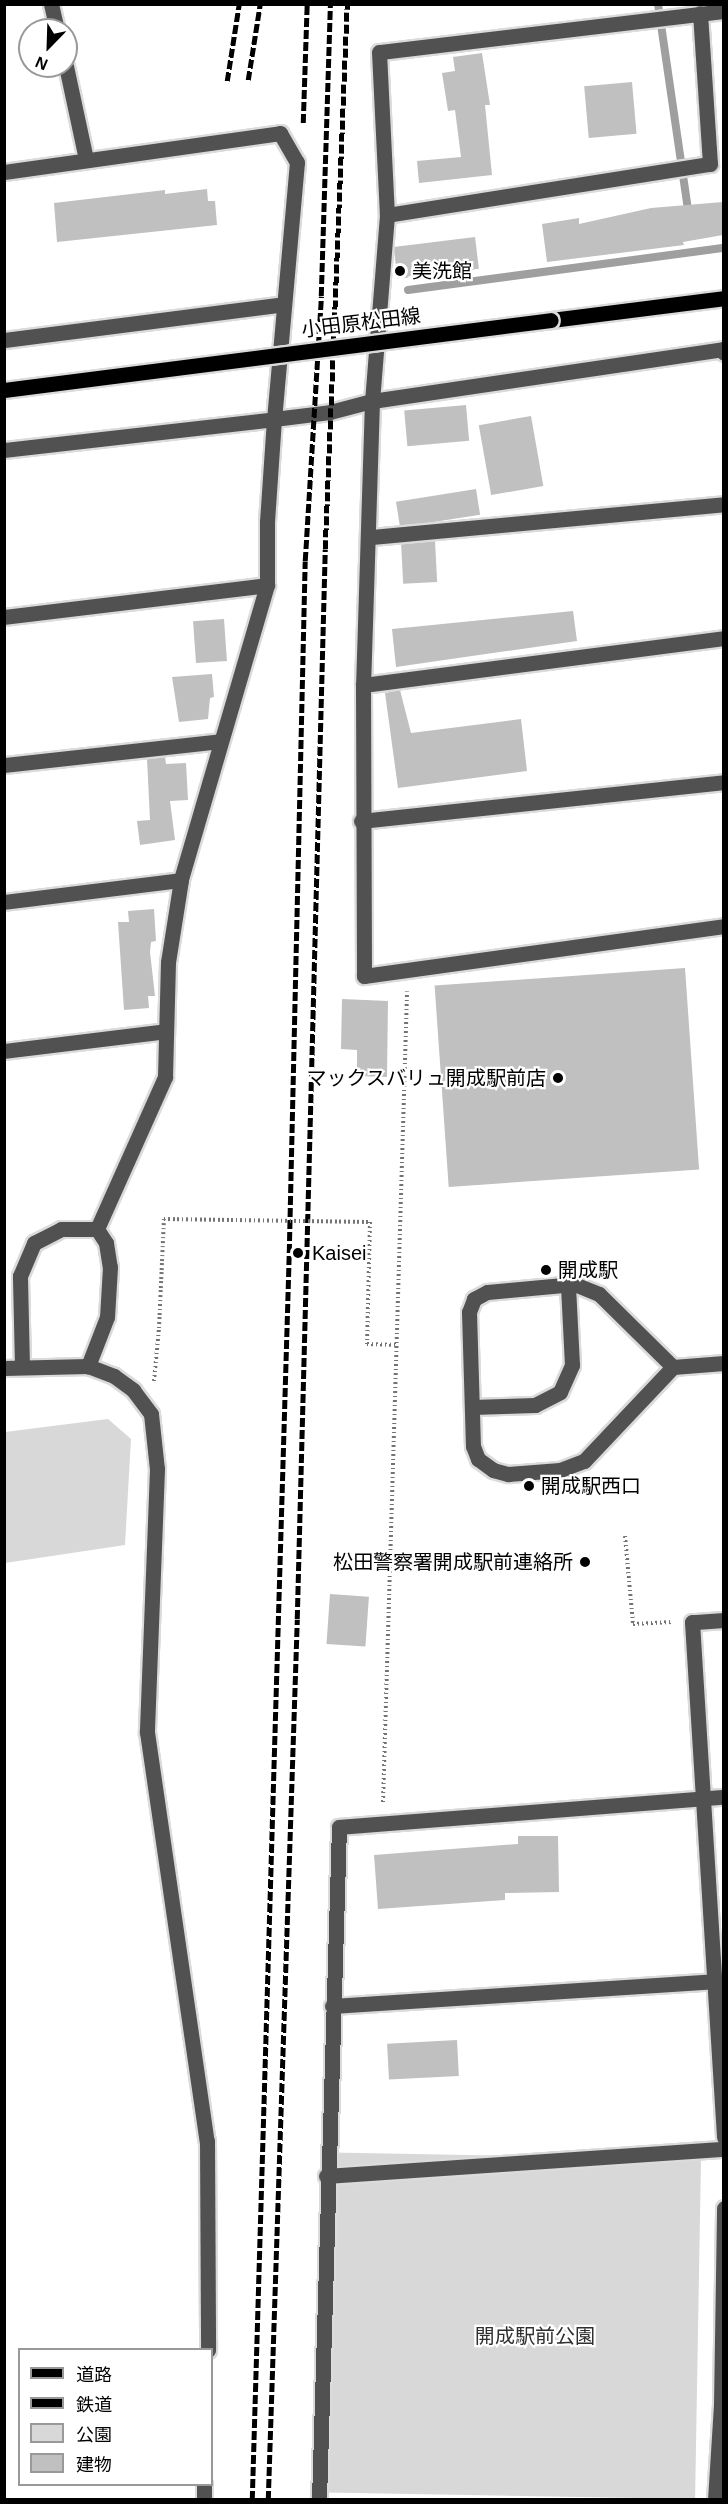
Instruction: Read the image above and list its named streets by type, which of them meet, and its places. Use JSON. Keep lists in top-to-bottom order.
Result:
{
  "streets": {
    "main road": ["小田原松田線"]
  },
  "parks": ["開成駅前公園"],
  "places": [
    "美洗館",
    "マックスバリュ開成駅前店",
    "Kaisei",
    "開成駅",
    "開成駅西口",
    "松田警察署開成駅前連絡所"
  ],
  "legend": [
    "道路",
    "鉄道",
    "公園",
    "建物"
  ],
  "north": "bottom left"
}
